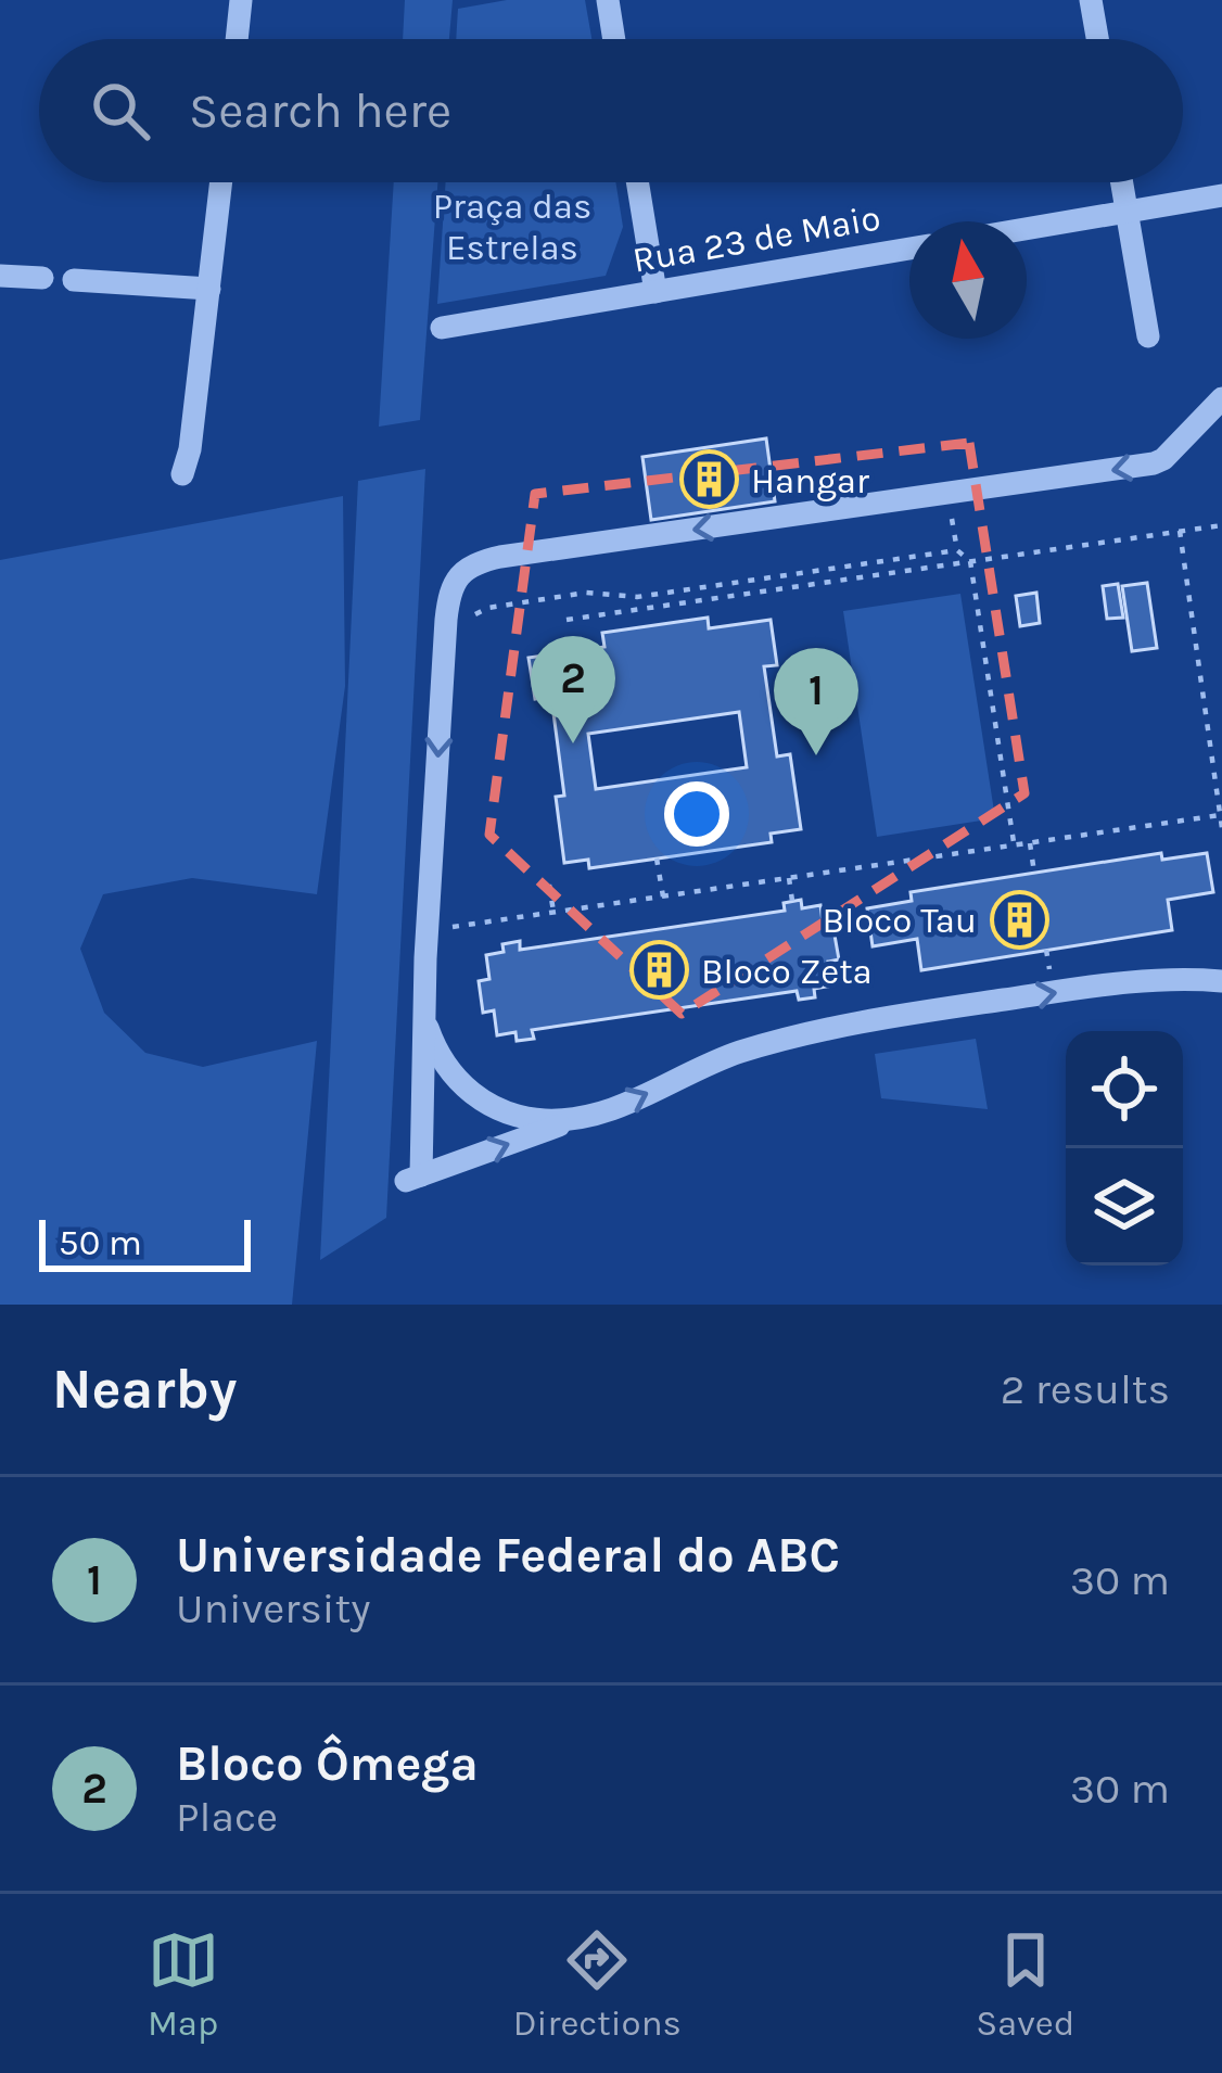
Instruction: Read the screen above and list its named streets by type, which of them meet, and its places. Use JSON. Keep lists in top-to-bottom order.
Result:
{
  "streets": {
    "street": ["Rua 23 de Maio"]
  },
  "parks": ["Praça das Estrelas"],
  "places": {
    "building": ["Hangar", "Bloco Tau", "Bloco Zeta"]
  },
  "scale_bar": "50 m",
  "north": "top",
  "page": {
    "search": "Search here",
    "pins": ["2", "1"],
    "scale": "50 m",
    "heading": ["Nearby", "2 results"],
    "list": [
      {
        "mark": "1",
        "name": "Universidade Federal do ABC",
        "note": "University",
        "value": "30 m"
      },
      {
        "mark": "2",
        "name": "Bloco Ômega",
        "note": "Place",
        "value": "30 m"
      }
    ],
    "nav": ["Map", "Directions", "Saved"]
  }
}
